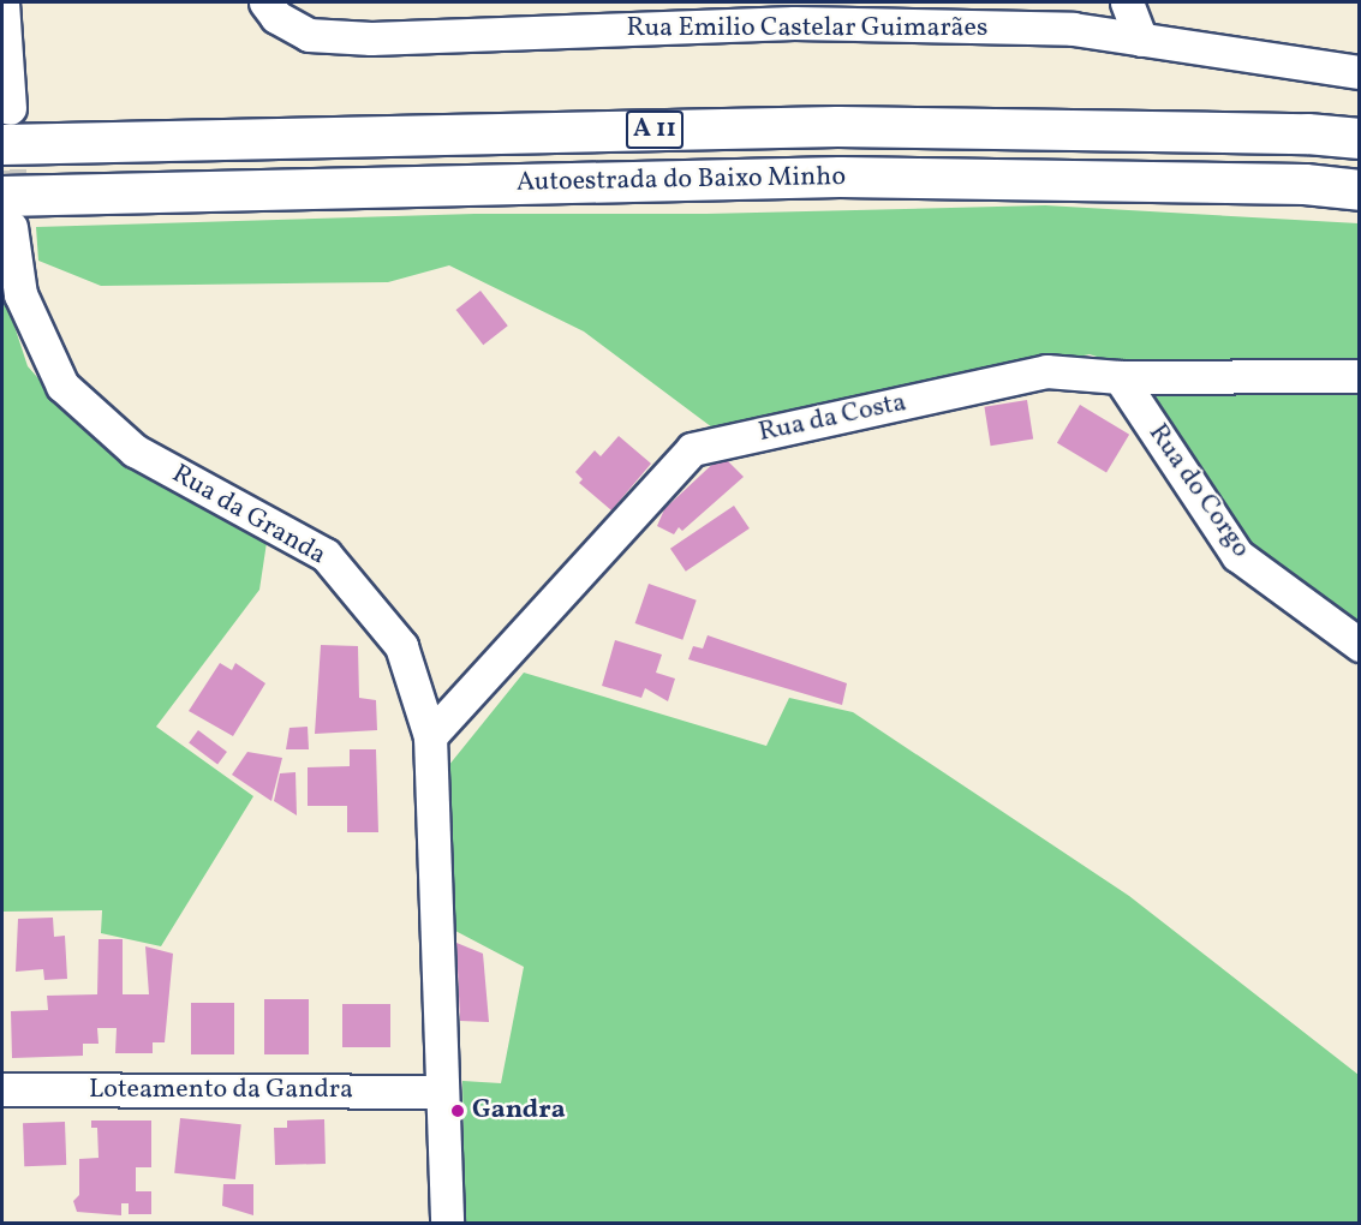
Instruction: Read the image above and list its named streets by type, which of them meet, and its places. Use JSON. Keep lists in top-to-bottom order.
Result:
{
  "streets": {
    "highway": ["A 11", "Autoestrada do Baixo Minho"],
    "street": [
      "Rua Emilio Castelar Guimarães",
      "Rua da Costa",
      "Rua do Corgo",
      "Rua da Granda",
      "Loteamento da Gandra"
    ]
  },
  "crossings": [
    ["Autoestrada do Baixo Minho", "Rua da Granda"],
    ["Rua da Costa", "Rua do Corgo"],
    ["Rua da Costa", "Rua da Granda"],
    ["Rua da Granda", "Loteamento da Gandra"]
  ],
  "places": ["Gandra"]
}
